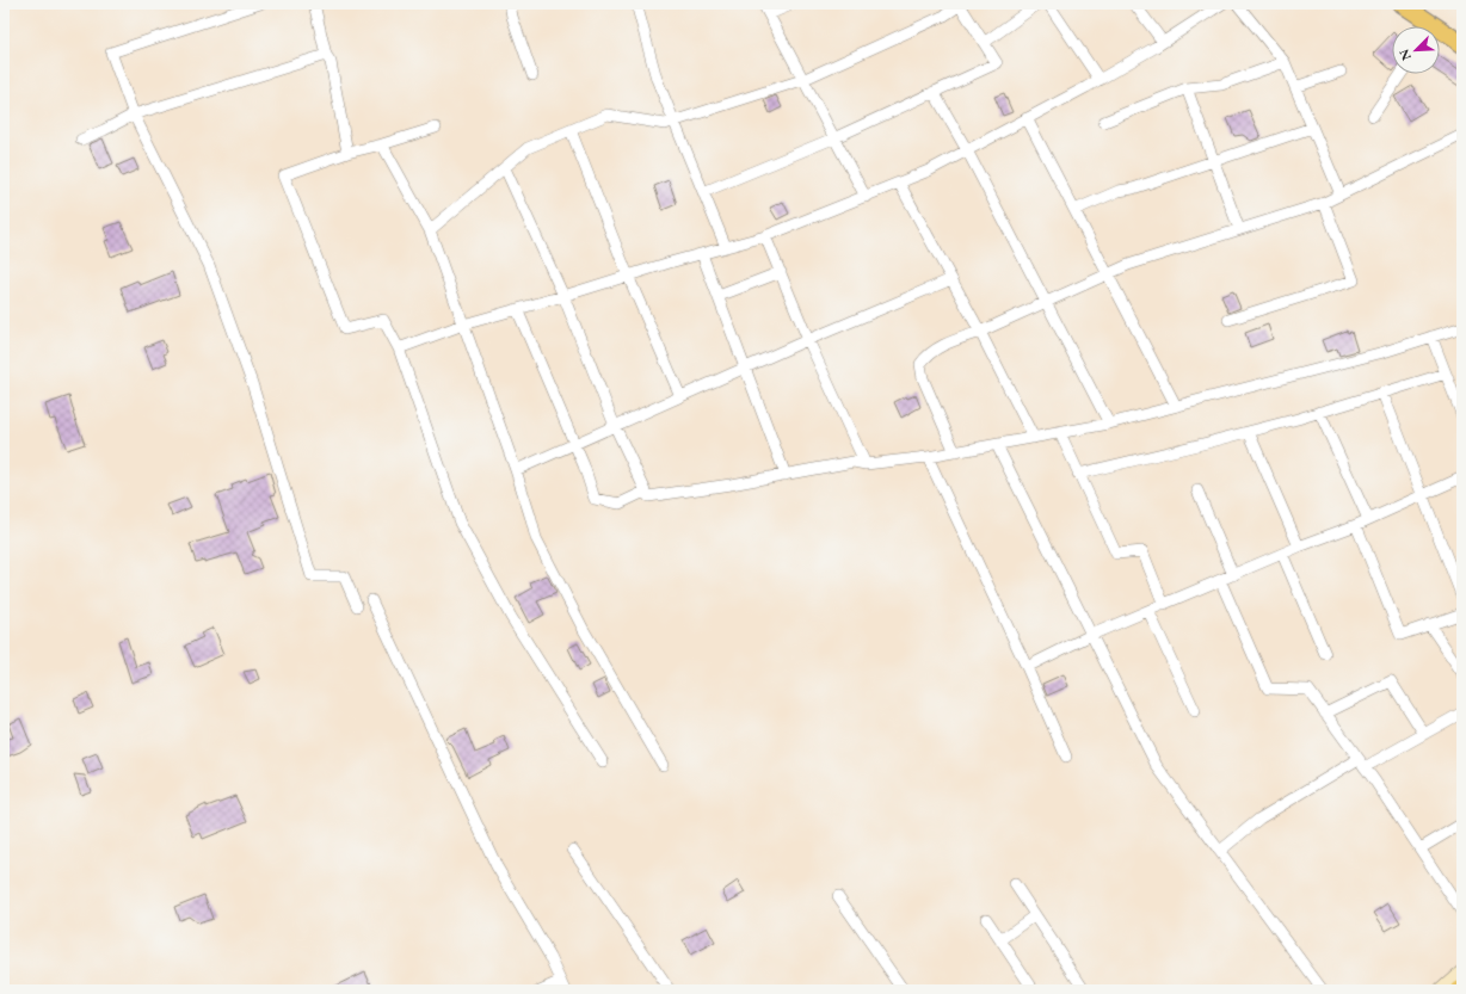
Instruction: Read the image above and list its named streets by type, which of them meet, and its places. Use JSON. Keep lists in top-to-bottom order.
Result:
{
  "north": "bottom left"
}
